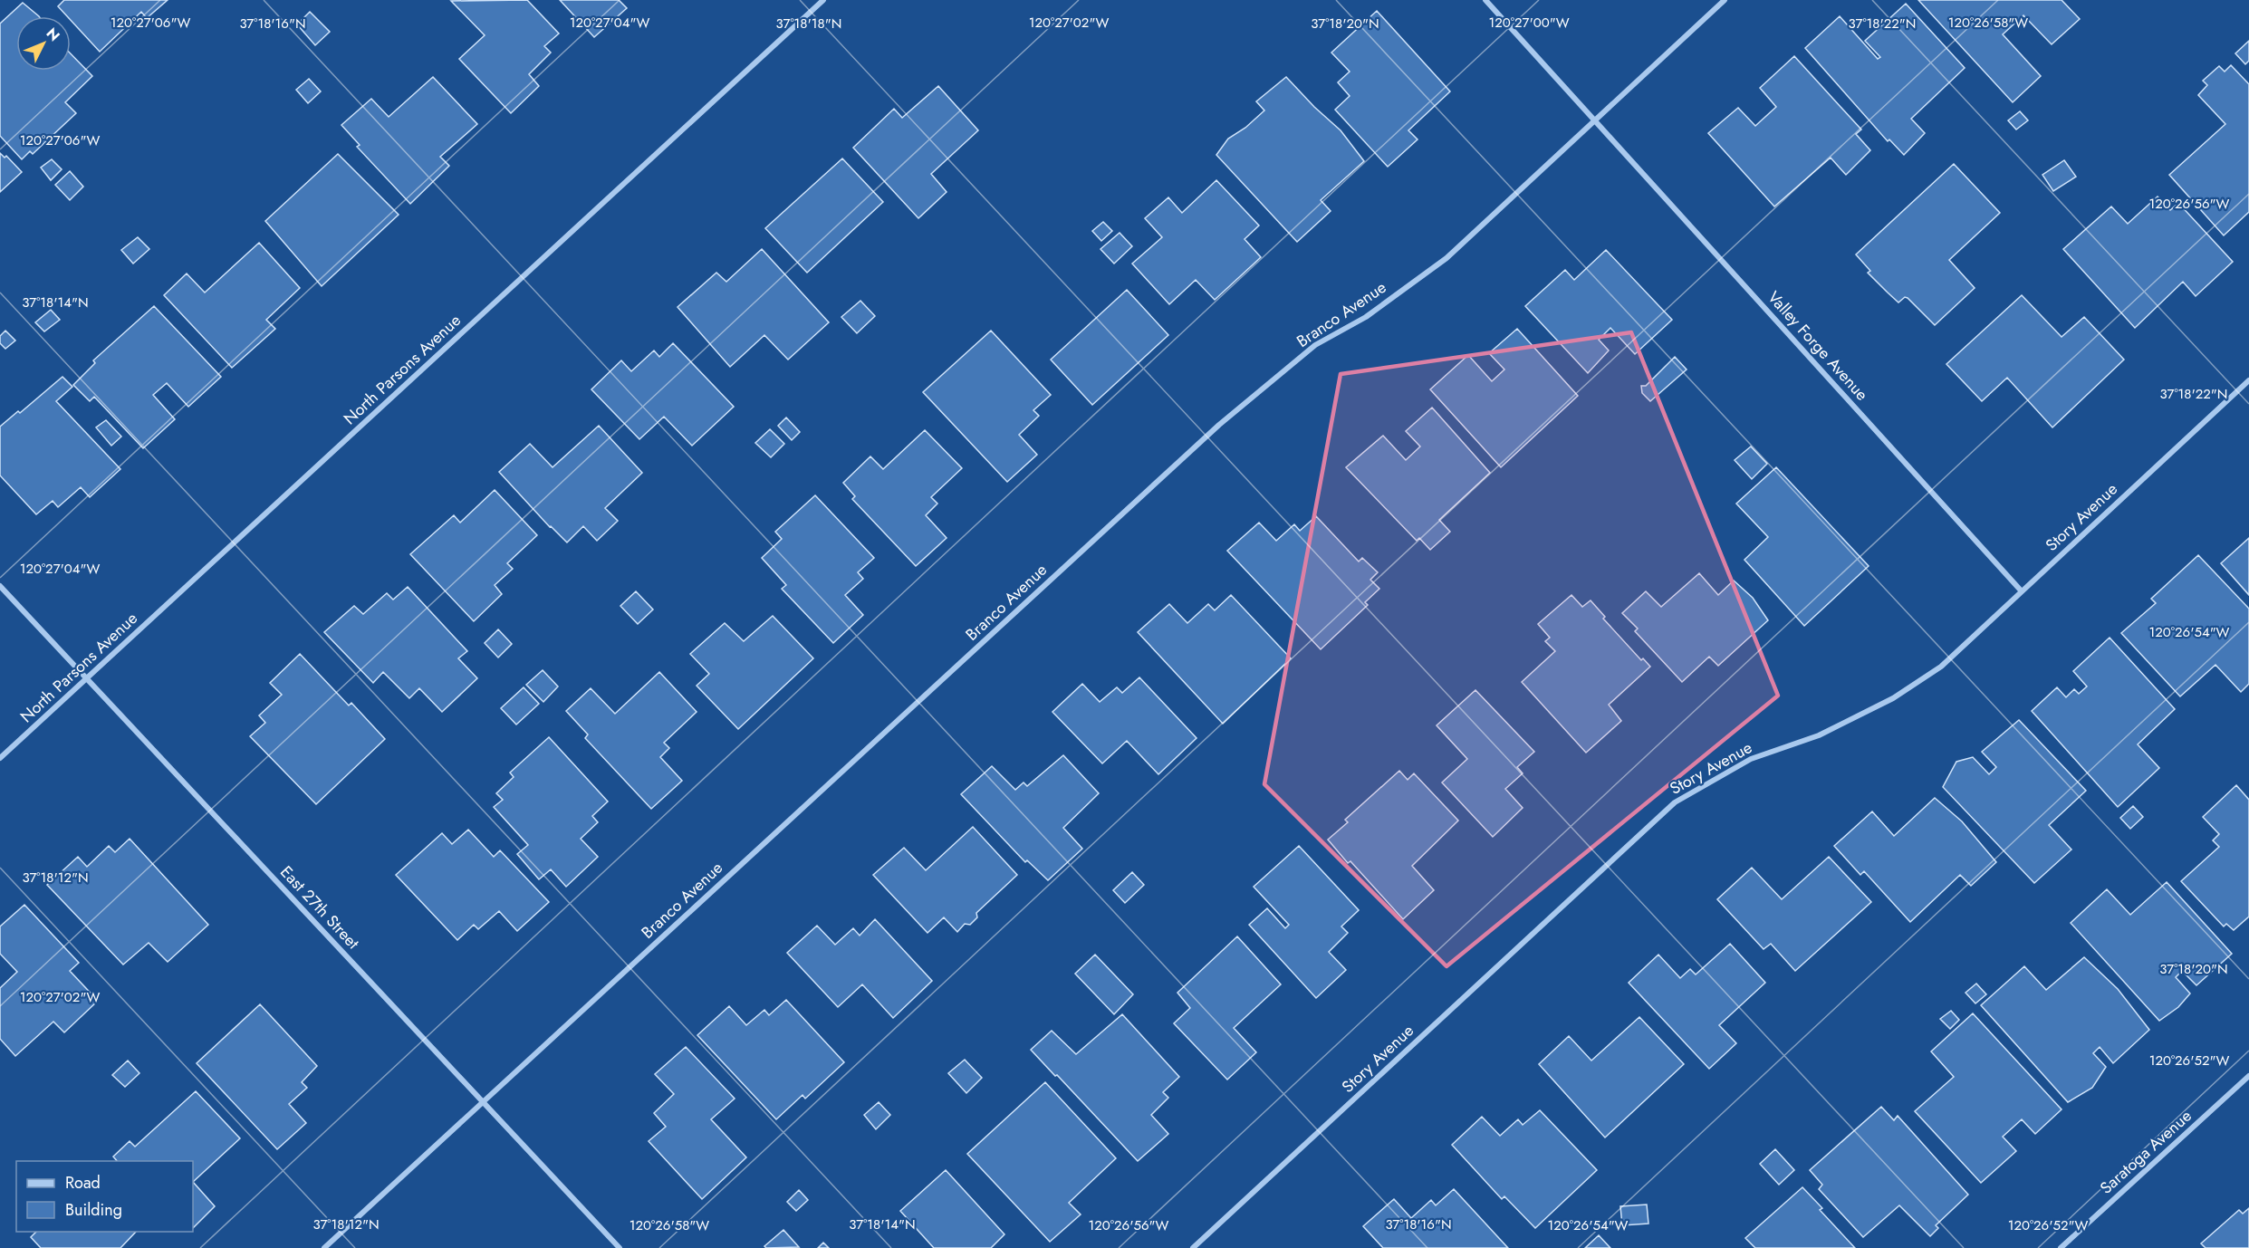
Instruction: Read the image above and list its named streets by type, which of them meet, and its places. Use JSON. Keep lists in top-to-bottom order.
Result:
{
  "streets": {
    "street": [
      "Branco Avenue",
      "Valley Forge Avenue",
      "North Parsons Avenue",
      "Story Avenue",
      "East 27th Street",
      "Saratoga Avenue"
    ]
  },
  "crossings": [
    ["Branco Avenue", "Valley Forge Avenue"],
    ["Branco Avenue", "East 27th Street"],
    ["Valley Forge Avenue", "Story Avenue"],
    ["North Parsons Avenue", "East 27th Street"]
  ],
  "legend": ["Road", "Building"],
  "north": "top right",
  "coordinates": [
    "120°27'06\"W",
    "120°27'04\"W",
    "120°27'02\"W",
    "120°27'00\"W",
    "120°26'58\"W",
    "37°18'16\"N",
    "37°18'18\"N",
    "37°18'22\"N",
    "37°18'20\"N",
    "120°26'56\"W",
    "37°18'14\"N",
    "120°26'54\"W",
    "37°18'12\"N",
    "120°26'52\"W"
  ]
}
